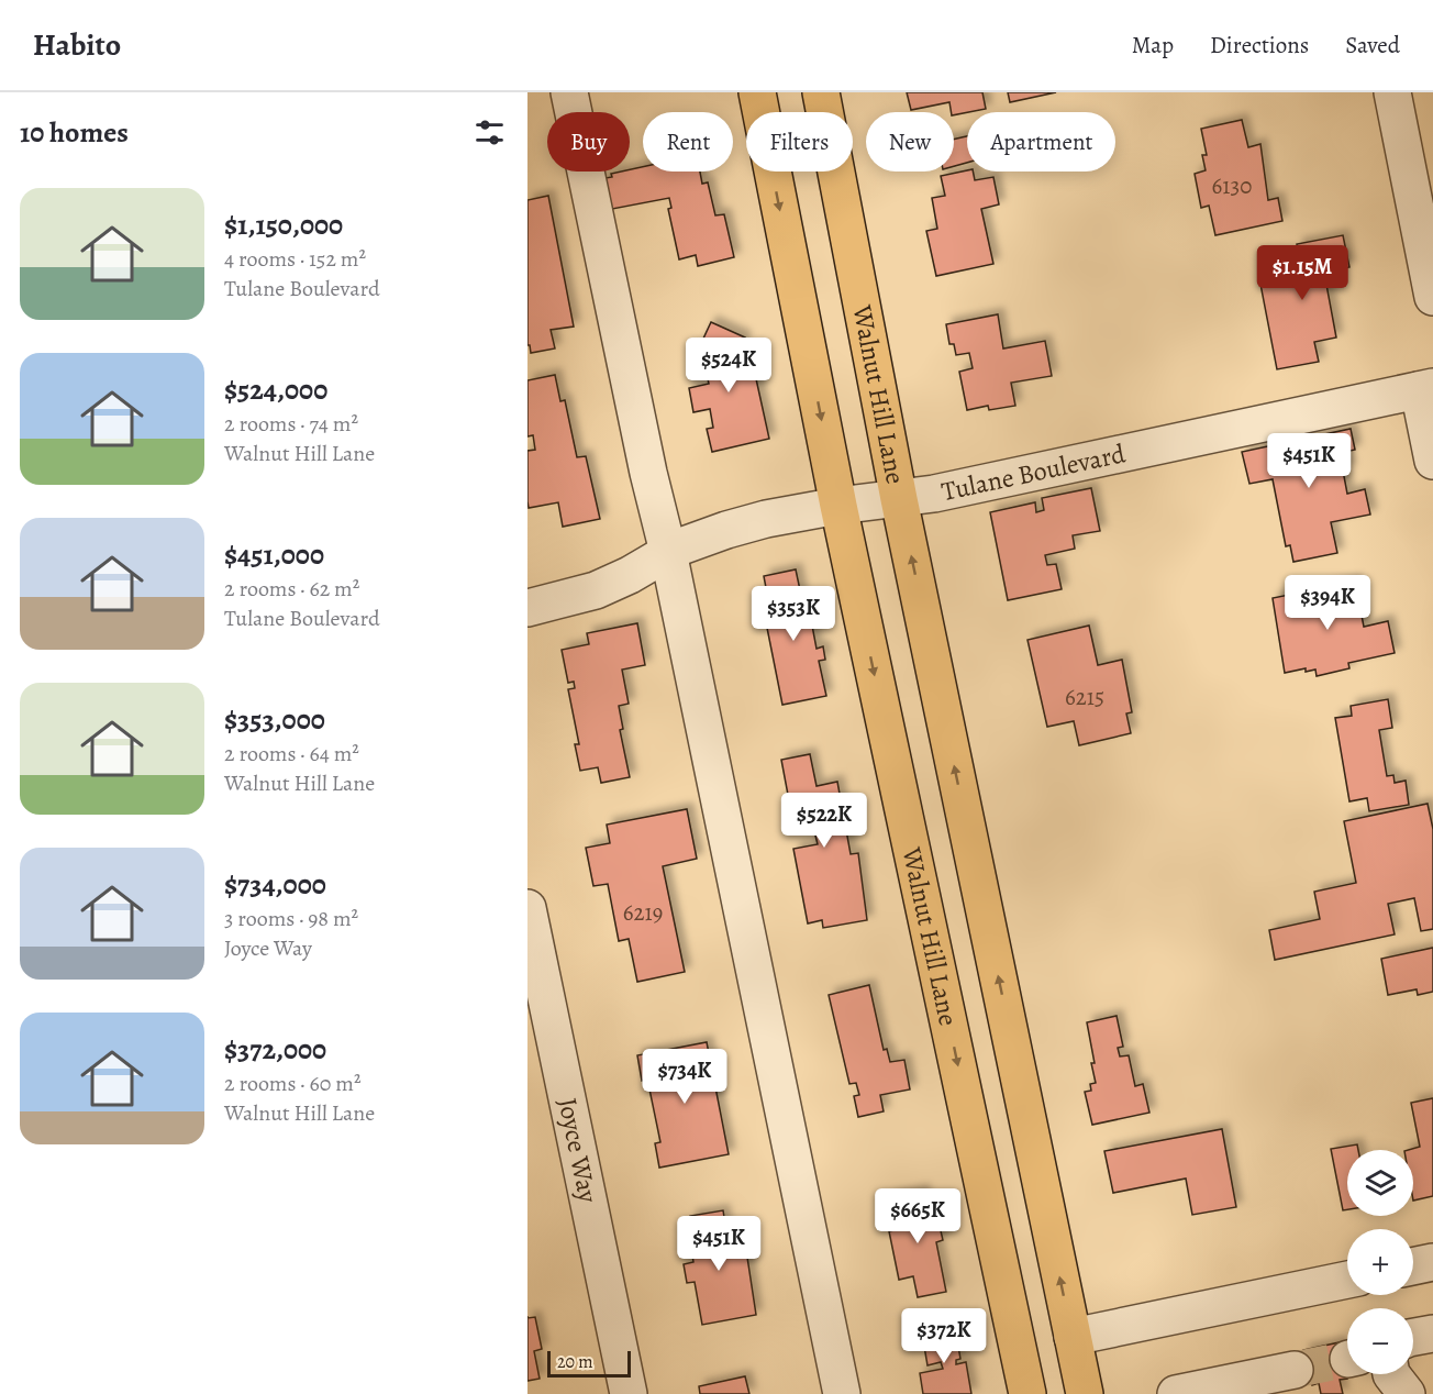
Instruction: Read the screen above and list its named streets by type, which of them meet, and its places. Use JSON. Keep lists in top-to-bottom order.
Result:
{
  "streets": {
    "main road": ["Walnut Hill Lane"],
    "street": ["Tulane Boulevard", "Joyce Way"]
  },
  "crossings": [
    ["Walnut Hill Lane", "Tulane Boulevard"]
  ],
  "house_numbers": ["6130", "6215", "6219"],
  "scale_bar": "20 m",
  "page": {
    "header": "Habito",
    "nav": ["Map", "Directions", "Saved"],
    "heading": "10 homes",
    "chip": [
      "Buy",
      "Rent",
      "Filters",
      "New",
      "Apartment"
    ],
    "list": [
      {
        "name": "$1,150,000",
        "note": "4 rooms · 152 m² · Tulane Boulevard"
      },
      {
        "name": "$524,000",
        "note": "2 rooms · 74 m² · Walnut Hill Lane"
      },
      {
        "name": "$451,000",
        "note": "2 rooms · 62 m² · Tulane Boulevard"
      },
      {
        "name": "$353,000",
        "note": "2 rooms · 64 m² · Walnut Hill Lane"
      },
      {
        "name": "$734,000",
        "note": "3 rooms · 98 m² · Joyce Way"
      },
      {
        "name": "$372,000",
        "note": "2 rooms · 60 m² · Walnut Hill Lane"
      }
    ],
    "price": [
      "$1.15M",
      "$524K",
      "$451K",
      "$394K",
      "$353K",
      "$522K",
      "$734K",
      "$665K",
      "$451K",
      "$372K"
    ],
    "map_buttons": ["+", "−"],
    "scale": "20 m"
  }
}
